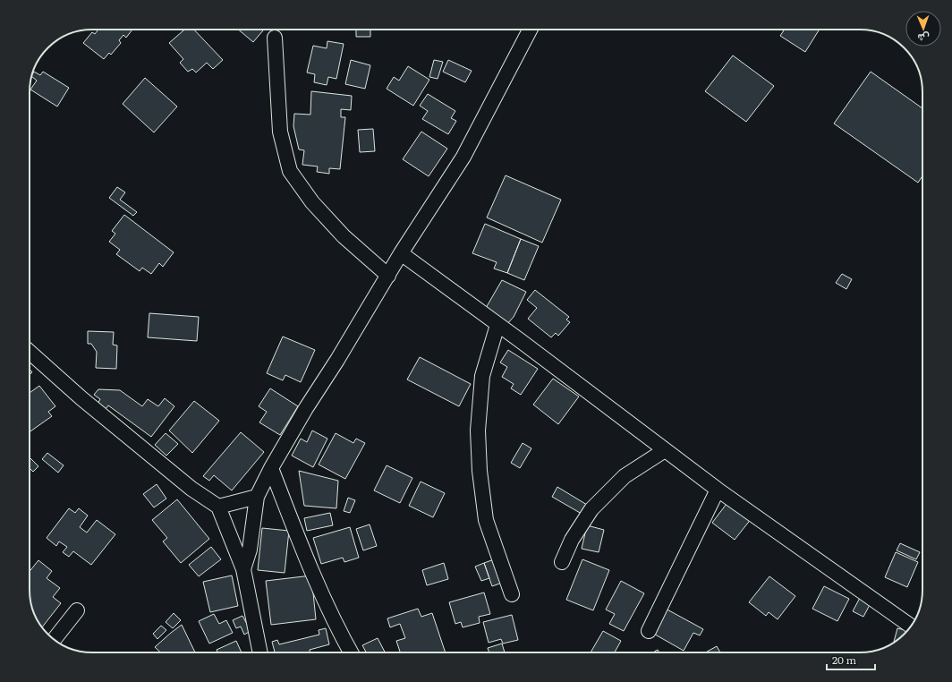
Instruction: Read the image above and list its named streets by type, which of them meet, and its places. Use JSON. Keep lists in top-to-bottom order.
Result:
{
  "scale_bar": "20 m",
  "north": "bottom"
}
